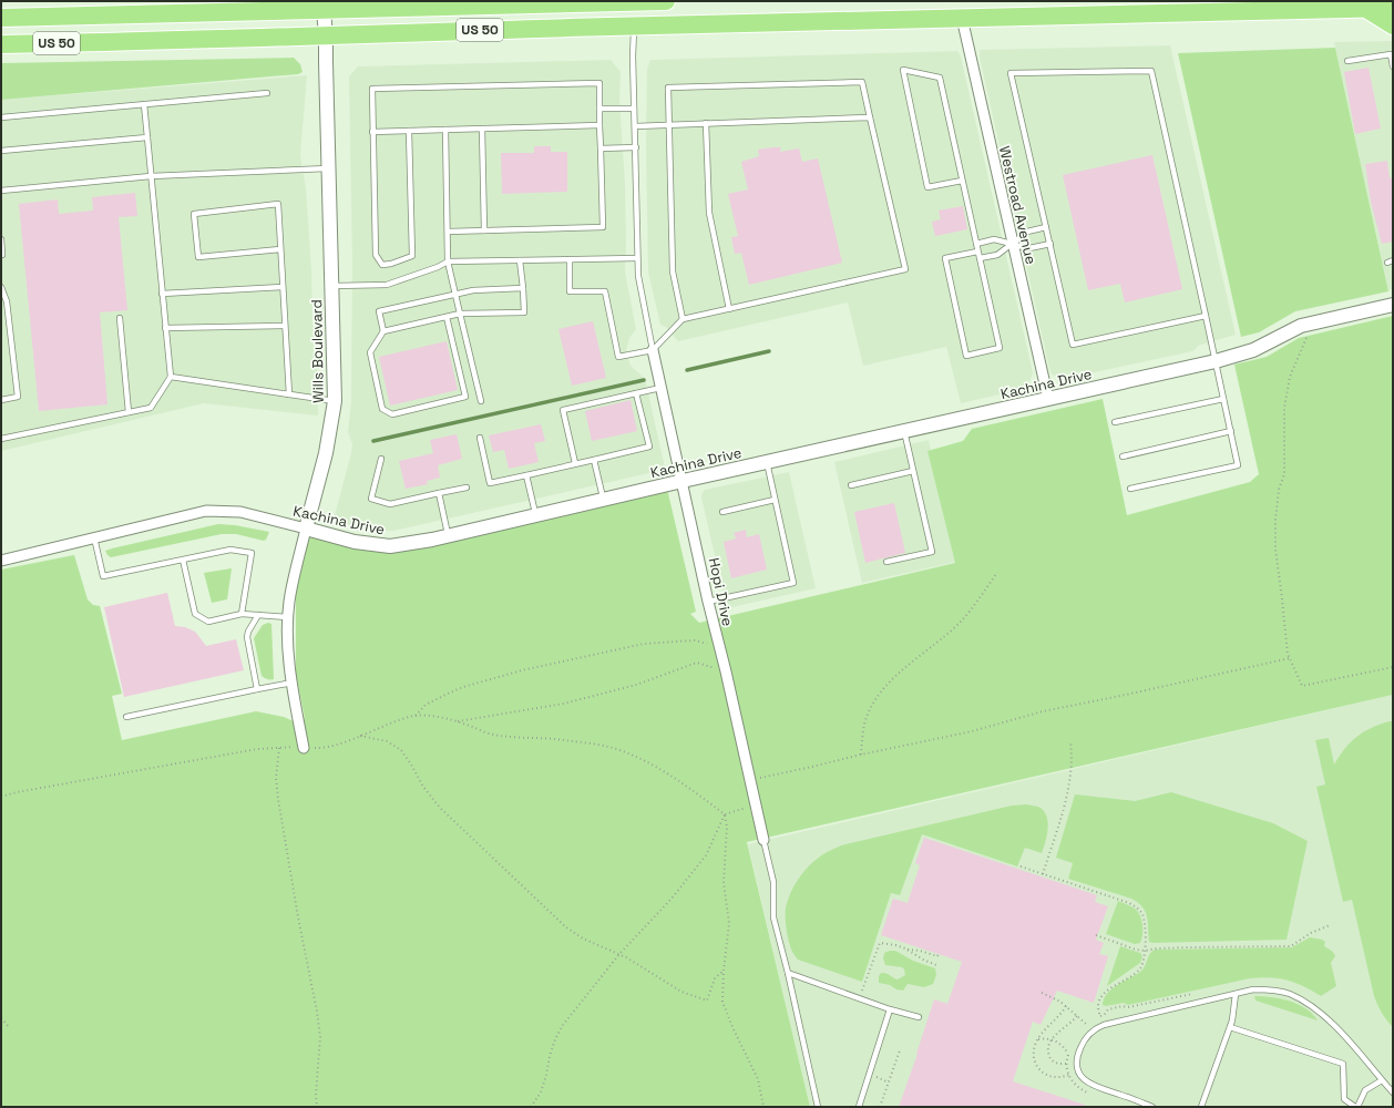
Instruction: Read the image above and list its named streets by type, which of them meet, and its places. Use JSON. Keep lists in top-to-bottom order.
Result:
{
  "streets": {
    "highway": ["US 50"],
    "street": [
      "Westroad Avenue",
      "Wills Boulevard",
      "Kachina Drive",
      "Hopi Drive"
    ]
  },
  "crossings": [
    ["US 50", "Westroad Avenue"],
    ["US 50", "Wills Boulevard"],
    ["Westroad Avenue", "Kachina Drive"],
    ["Wills Boulevard", "Kachina Drive"],
    ["Kachina Drive", "Hopi Drive"]
  ]
}
